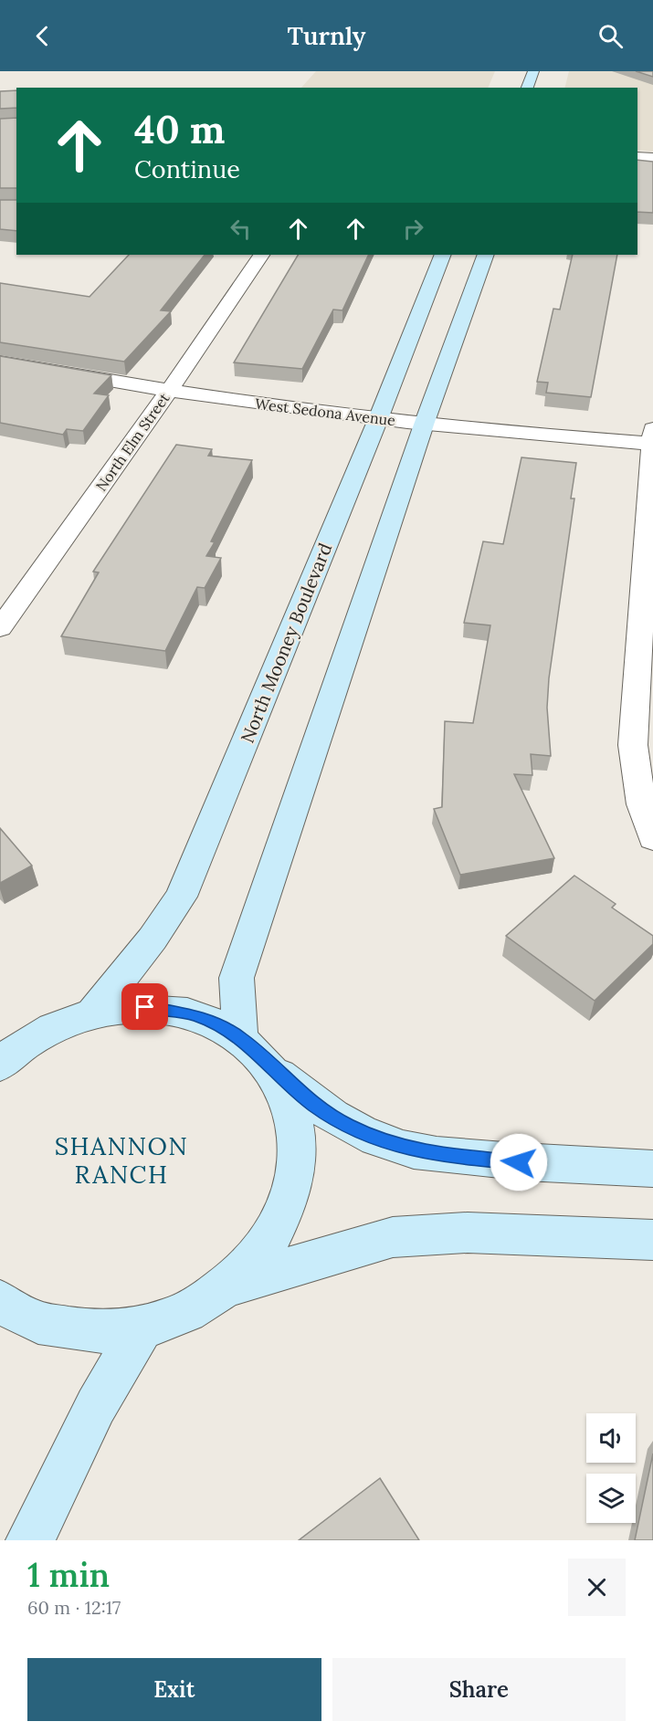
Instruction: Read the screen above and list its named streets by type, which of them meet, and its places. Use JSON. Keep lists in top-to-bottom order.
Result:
{
  "streets": {
    "street": ["West Sedona Avenue", "North Elm Street", "North Mooney Boulevard"]
  },
  "crossings": [
    ["West Sedona Avenue", "North Elm Street"],
    ["West Sedona Avenue", "North Mooney Boulevard"]
  ],
  "districts": ["SHANNON RANCH"],
  "page": {
    "header": "Turnly",
    "turn": ["40 m", "Continue"],
    "heading": ["1 min", "60 m · 12:17"],
    "buttons": ["Exit", "Share"]
  }
}
